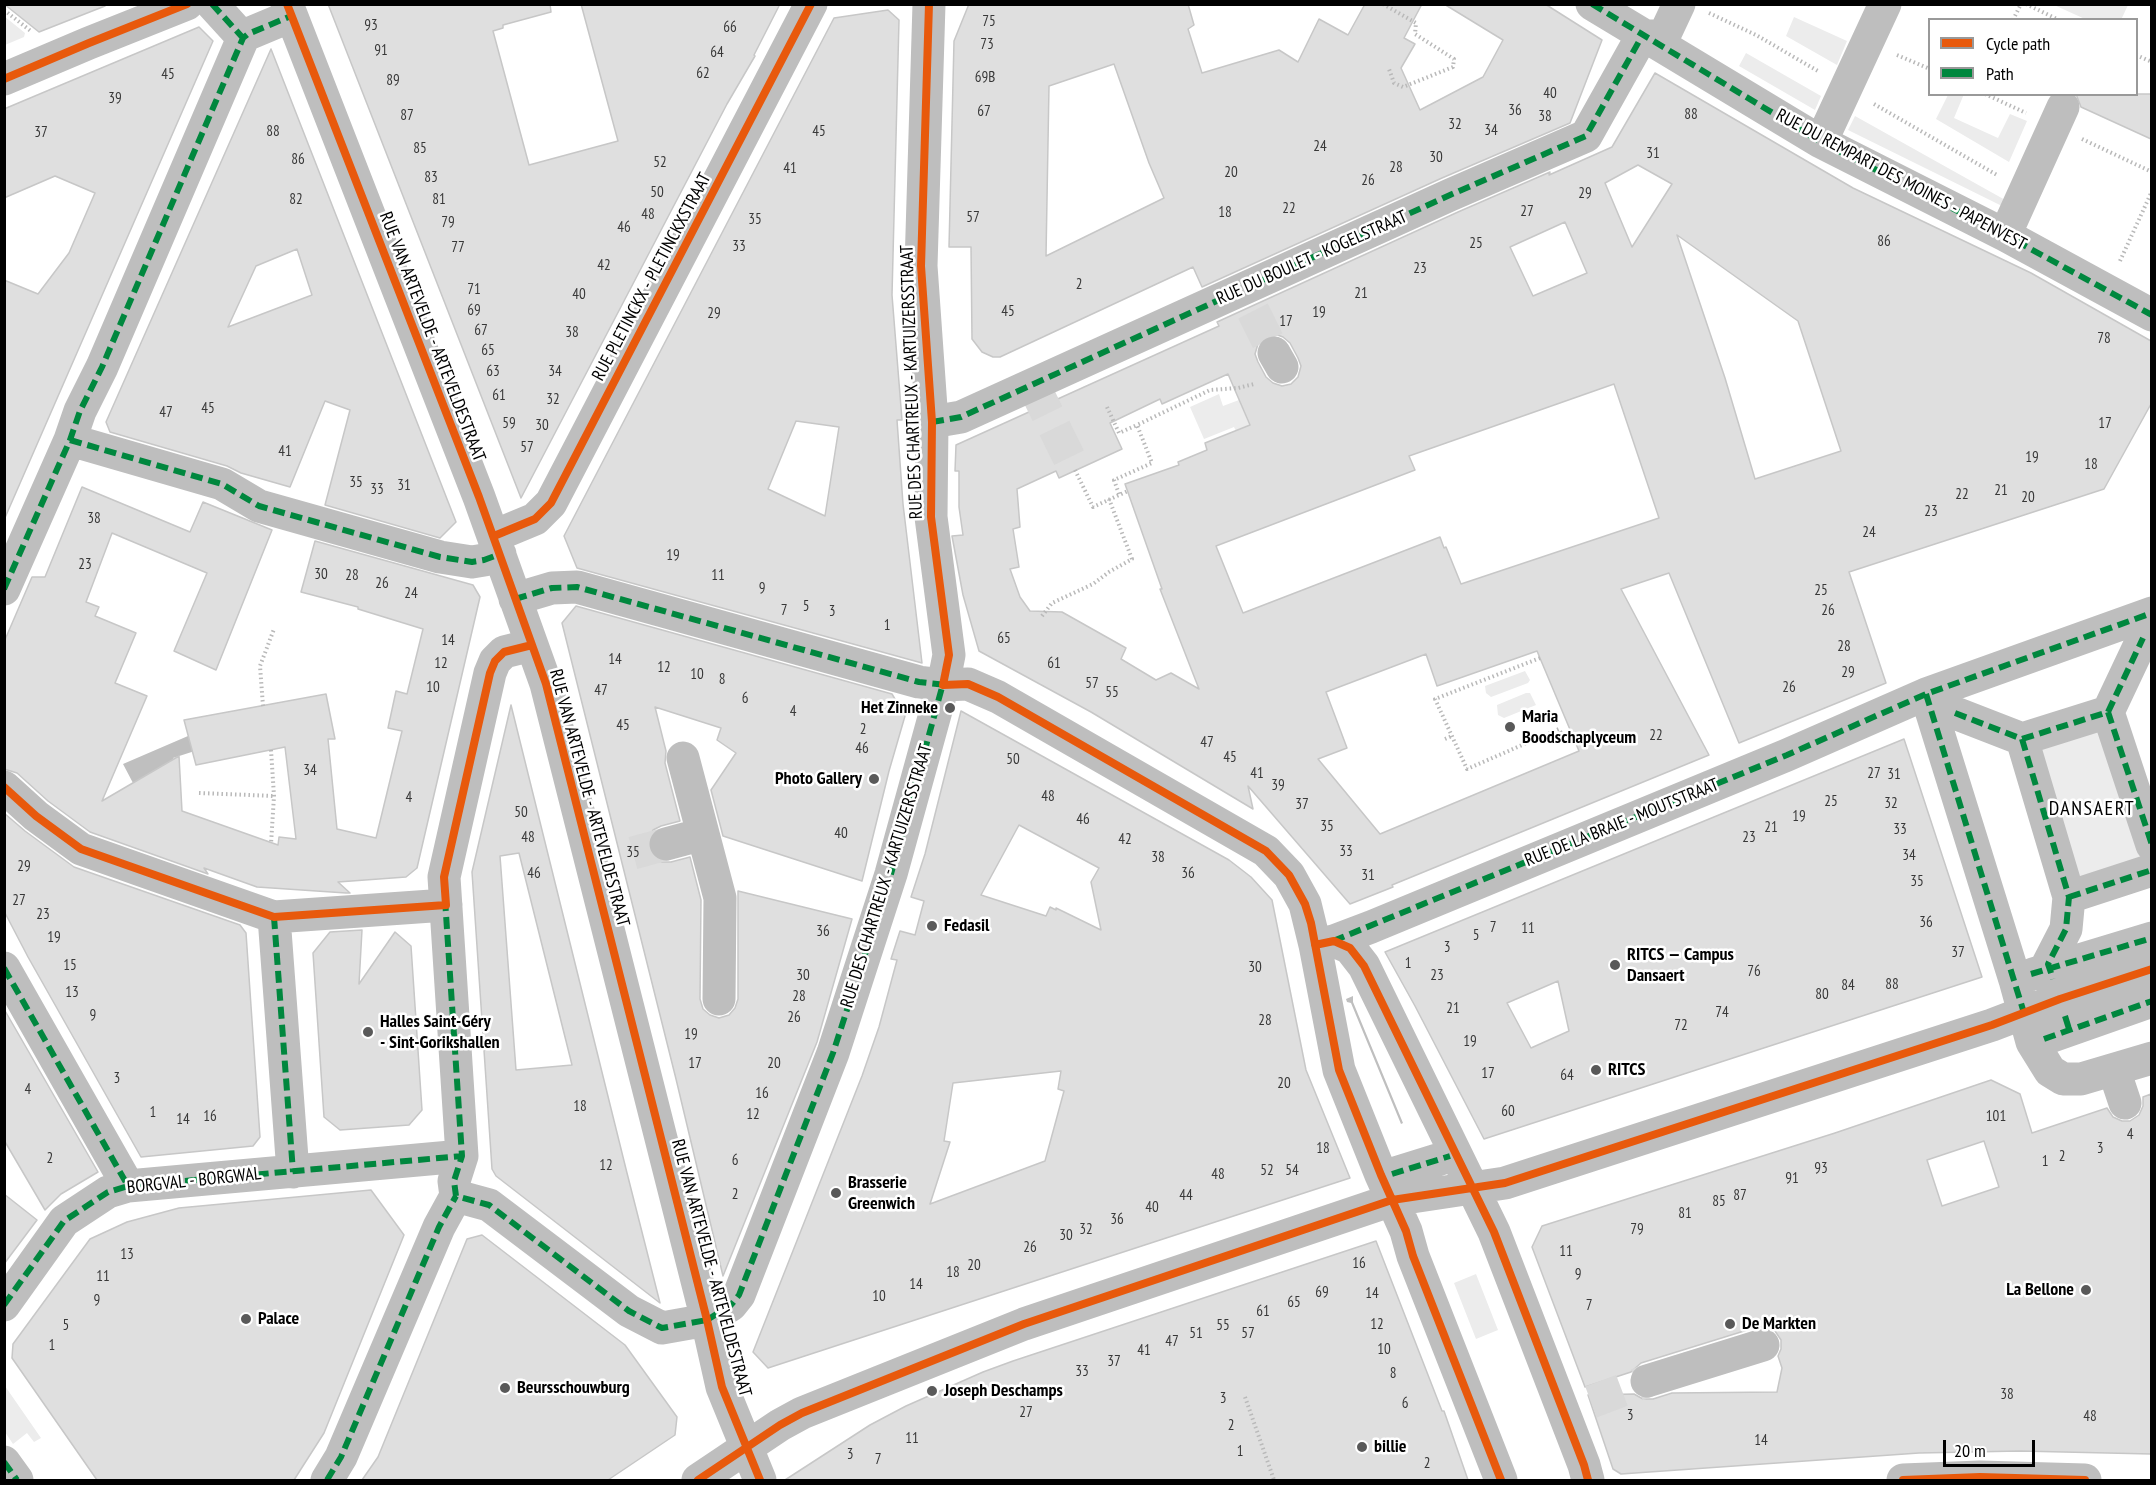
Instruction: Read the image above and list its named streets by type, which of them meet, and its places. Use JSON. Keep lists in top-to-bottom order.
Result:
{
  "streets": {
    "street": [
      "RUE DU REMPART DES MOINES - PAPENVEST",
      "RUE DU BOULET - KOGELSTRAAT",
      "RUE PLETINCKX - PLETINCKXSTRAAT",
      "RUE VAN ARTEVELDE - ARTEVELDESTRAAT",
      "RUE DES CHARTREUX - KARTUIZERSSTRAAT",
      "RUE DE LA BRAIE - MOUTSTRAAT",
      "BORGVAL - BORGWAL"
    ]
  },
  "crossings": [
    ["RUE DU REMPART DES MOINES - PAPENVEST", "RUE DU BOULET - KOGELSTRAAT"],
    ["RUE DU BOULET - KOGELSTRAAT", "RUE DES CHARTREUX - KARTUIZERSSTRAAT"],
    ["RUE PLETINCKX - PLETINCKXSTRAAT", "RUE VAN ARTEVELDE - ARTEVELDESTRAAT"],
    ["RUE VAN ARTEVELDE - ARTEVELDESTRAAT", "RUE DES CHARTREUX - KARTUIZERSSTRAAT"]
  ],
  "districts": ["DANSAERT"],
  "places": [
    "Het Zinneke",
    "Maria Boodschaplyceum",
    "Photo Gallery",
    "Fedasil",
    "RITCS — Campus Dansaert",
    "Halles Saint-Géry - Sint-Gorikshallen",
    "RITCS",
    "Brasserie Greenwich",
    "La Bellone",
    "Palace",
    "De Markten",
    "Beursschouwburg",
    "Joseph Deschamps",
    "billie"
  ],
  "house_numbers": [
    "75",
    "93",
    "66",
    "73",
    "91",
    "64",
    "62",
    "45",
    "69B",
    "89",
    "40",
    "39",
    "36",
    "67",
    "88",
    "87",
    "38",
    "32",
    "34",
    "88",
    "45",
    "37",
    "24",
    "85",
    "31",
    "30",
    "86",
    "52",
    "28",
    "41",
    "20",
    "83",
    "26",
    "50",
    "29",
    "82",
    "81",
    "22",
    "27",
    "18",
    "48",
    "57",
    "35",
    "79",
    "46",
    "86",
    "25",
    "33",
    "77",
    "42",
    "23",
    "2",
    "71",
    "21",
    "40",
    "69",
    "45",
    "19",
    "29",
    "17",
    "67",
    "38",
    "78",
    "65",
    "63",
    "34",
    "61",
    "32",
    "45",
    "47",
    "59",
    "17",
    "30",
    "57",
    "41",
    "19",
    "18",
    "35",
    "31",
    "33",
    "21",
    "22",
    "20",
    "23",
    "38",
    "24",
    "19",
    "23",
    "30",
    "28",
    "11",
    "26",
    "9",
    "25",
    "24",
    "5",
    "7",
    "26",
    "3",
    "1",
    "65",
    "14",
    "28",
    "14",
    "12",
    "61",
    "12",
    "29",
    "10",
    "8",
    "57",
    "10",
    "26",
    "47",
    "55",
    "6",
    "4",
    "45",
    "2",
    "22",
    "47",
    "46",
    "45",
    "50",
    "34",
    "41",
    "27",
    "31",
    "39",
    "48",
    "4",
    "25",
    "32",
    "37",
    "50",
    "19",
    "46",
    "35",
    "21",
    "33",
    "40",
    "48",
    "23",
    "42",
    "33",
    "35",
    "34",
    "38",
    "29",
    "46",
    "36",
    "31",
    "35",
    "27",
    "23",
    "36",
    "7",
    "11",
    "36",
    "5",
    "19",
    "3",
    "37",
    "1",
    "15",
    "30",
    "76",
    "30",
    "23",
    "88",
    "84",
    "13",
    "80",
    "28",
    "21",
    "74",
    "9",
    "26",
    "28",
    "72",
    "19",
    "19",
    "17",
    "20",
    "17",
    "64",
    "3",
    "20",
    "4",
    "16",
    "18",
    "60",
    "1",
    "12",
    "16",
    "101",
    "14",
    "4",
    "18",
    "3",
    "2",
    "2",
    "6",
    "1",
    "12",
    "93",
    "52",
    "54",
    "48",
    "91",
    "2",
    "44",
    "87",
    "85",
    "40",
    "81",
    "36",
    "32",
    "79",
    "30",
    "26",
    "11",
    "13",
    "16",
    "20",
    "18",
    "9",
    "11",
    "14",
    "69",
    "14",
    "10",
    "9",
    "65",
    "7",
    "61",
    "12",
    "5",
    "55",
    "51",
    "57",
    "47",
    "1",
    "10",
    "41",
    "37",
    "33",
    "8",
    "38",
    "3",
    "6",
    "27",
    "3",
    "48",
    "2",
    "11",
    "14",
    "1",
    "3",
    "7",
    "2"
  ],
  "legend": ["Cycle path", "Path"],
  "scale_bar": "20 m"
}
